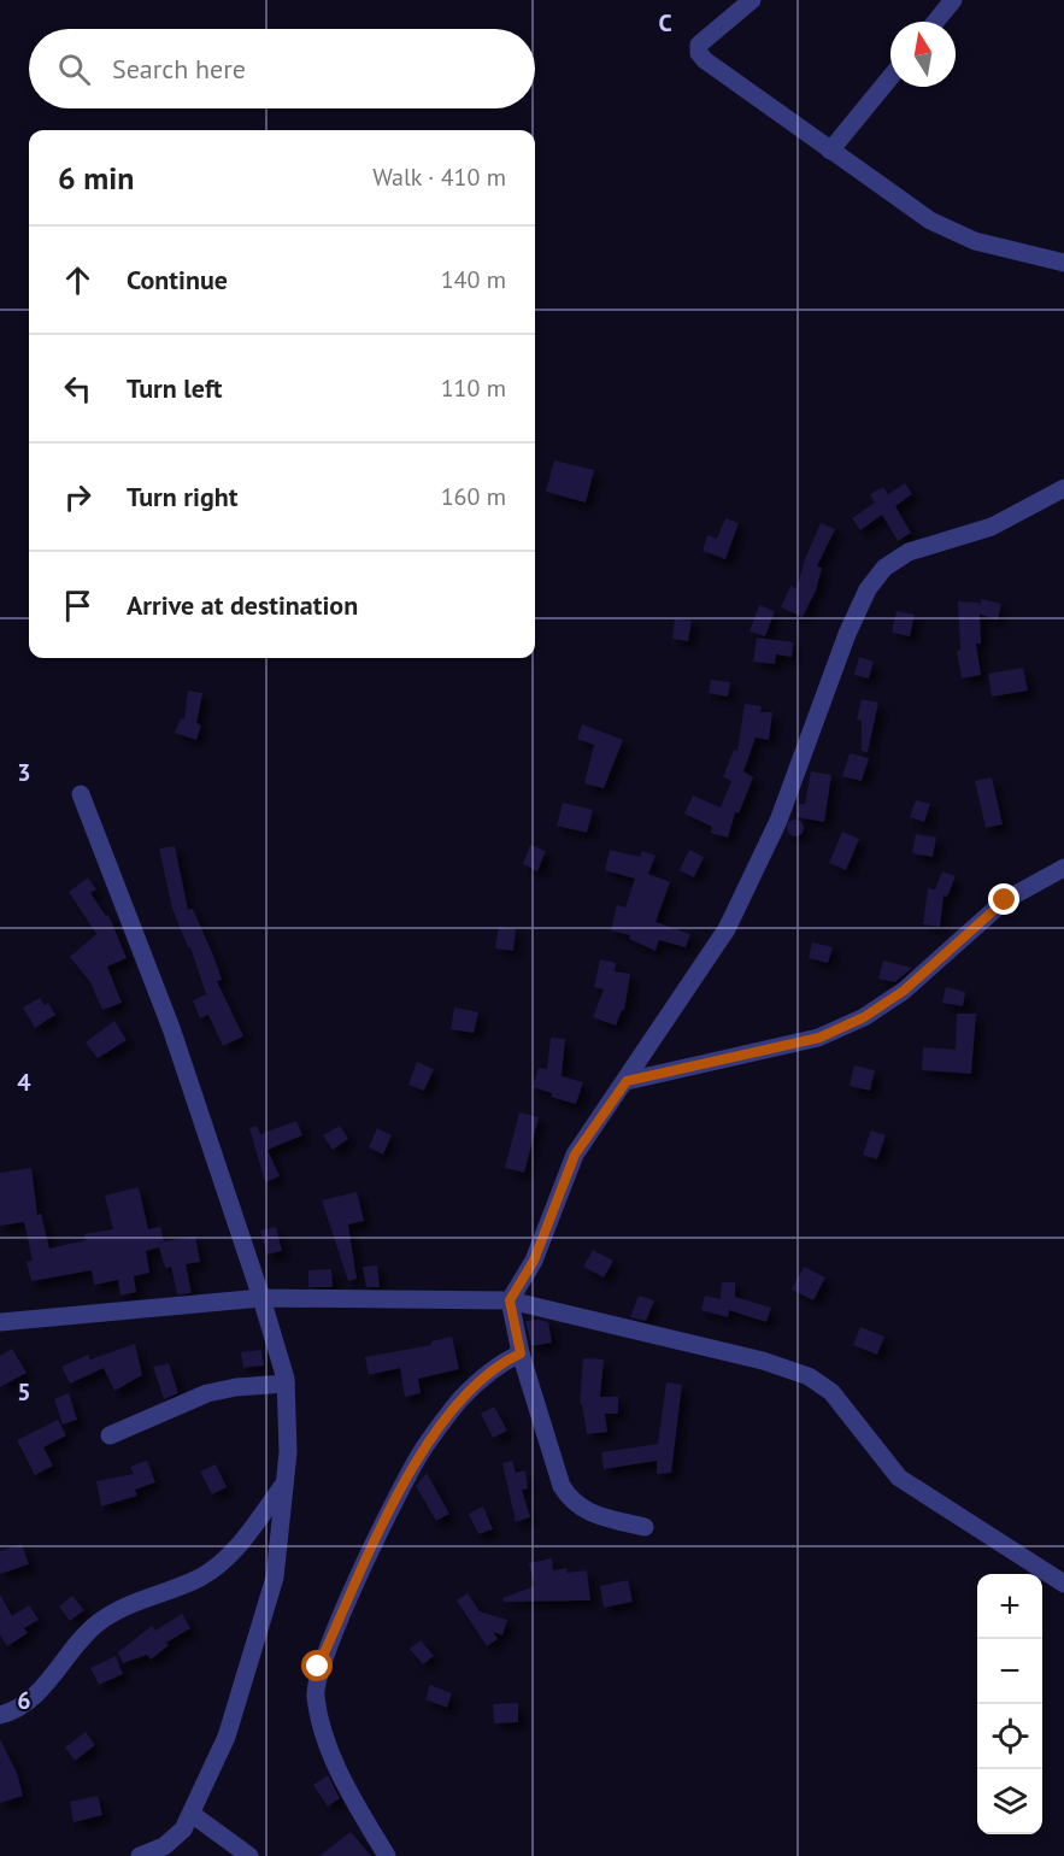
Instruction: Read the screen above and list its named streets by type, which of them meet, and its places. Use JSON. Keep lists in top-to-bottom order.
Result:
{
  "north": "top",
  "page": {
    "search": "Search here",
    "heading": ["6 min", "Walk · 410 m"],
    "list": [
      ["Continue", "140 m"],
      ["Turn left", "110 m"],
      ["Turn right", "160 m"],
      "Arrive at destination"
    ],
    "map_buttons": ["+", "−"]
  },
  "grid": {
    "columns": ["C"],
    "rows": [
      "3",
      "4",
      "5",
      "6"
    ]
  }
}
